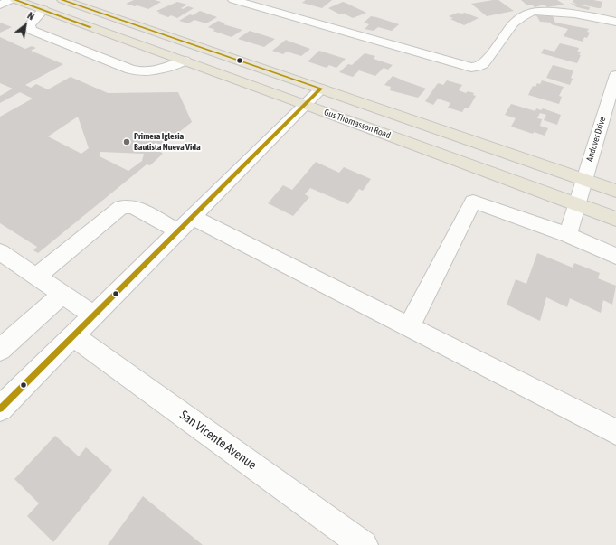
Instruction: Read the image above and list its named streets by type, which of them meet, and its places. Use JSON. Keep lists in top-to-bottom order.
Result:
{
  "streets": {
    "main road": ["Gus Thomasson Road"],
    "street": ["Andover Drive", "San Vicente Avenue"]
  },
  "crossings": [
    ["Gus Thomasson Road", "Andover Drive"]
  ],
  "places": ["Primera Iglesia Bautista Nueva Vida"],
  "north": "top right"
}
